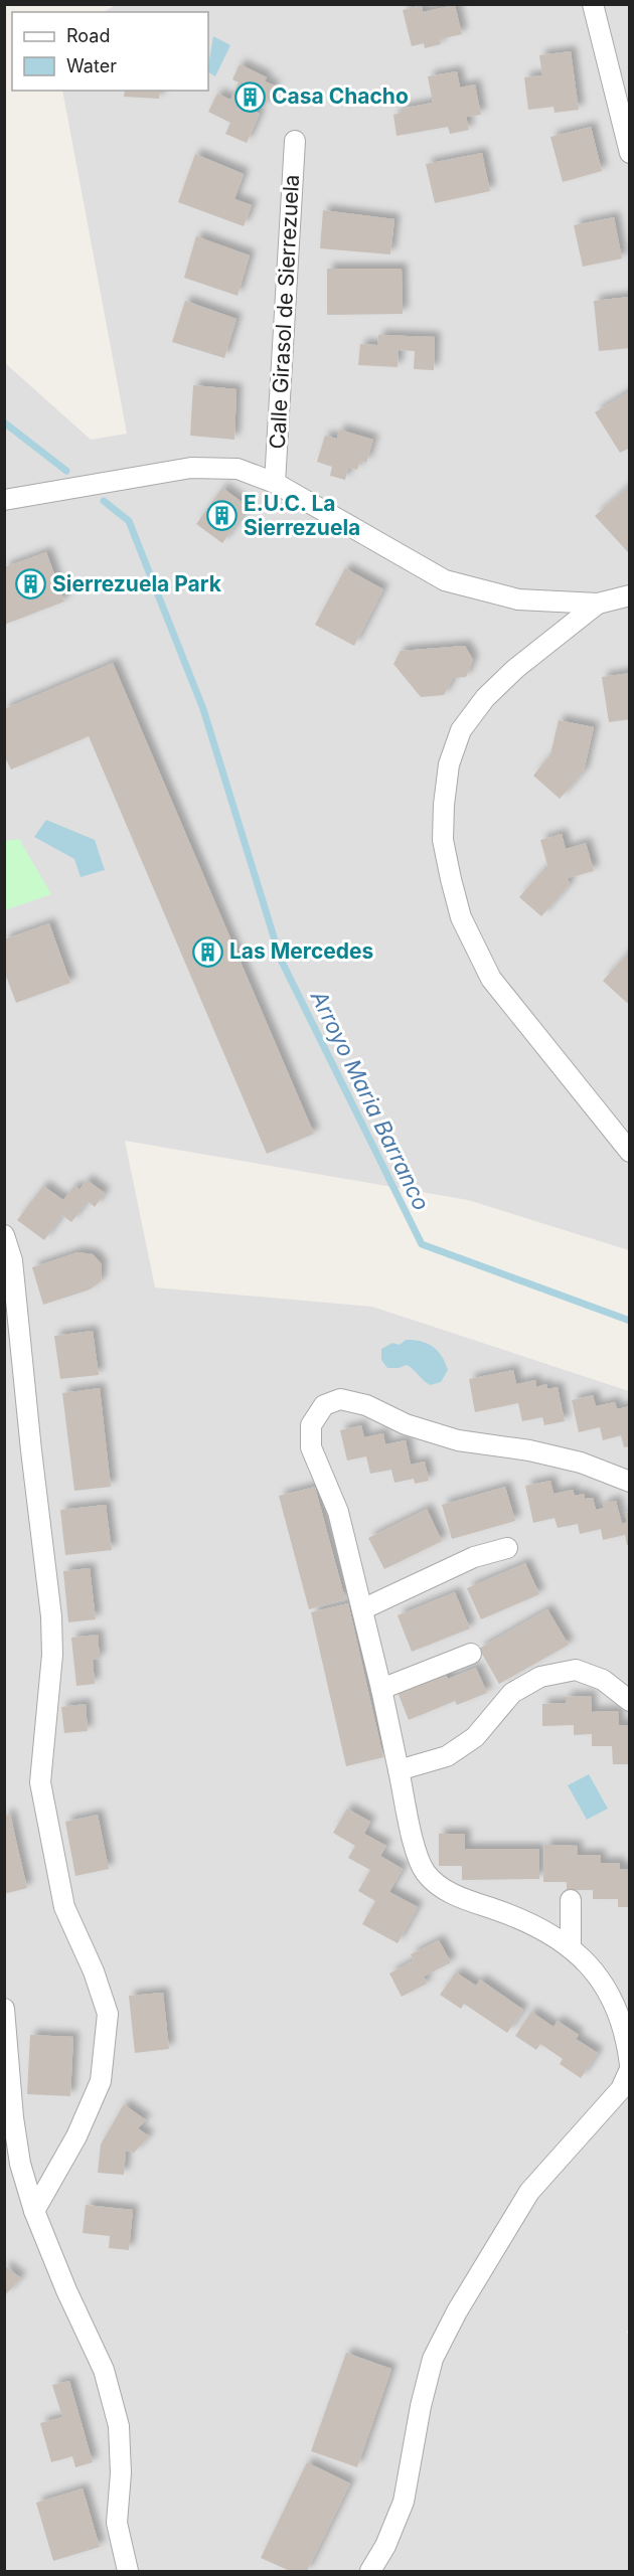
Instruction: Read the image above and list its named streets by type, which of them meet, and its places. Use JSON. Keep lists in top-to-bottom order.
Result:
{
  "streets": {
    "street": ["Calle Girasol de Sierrezuela"]
  },
  "water": ["Arroyo Maria Barranco"],
  "places": {
    "building": [
      "Casa Chacho",
      "E.U.C. La Sierrezuela",
      "Sierrezuela Park",
      "Las Mercedes"
    ]
  },
  "legend": ["Road", "Water"]
}
